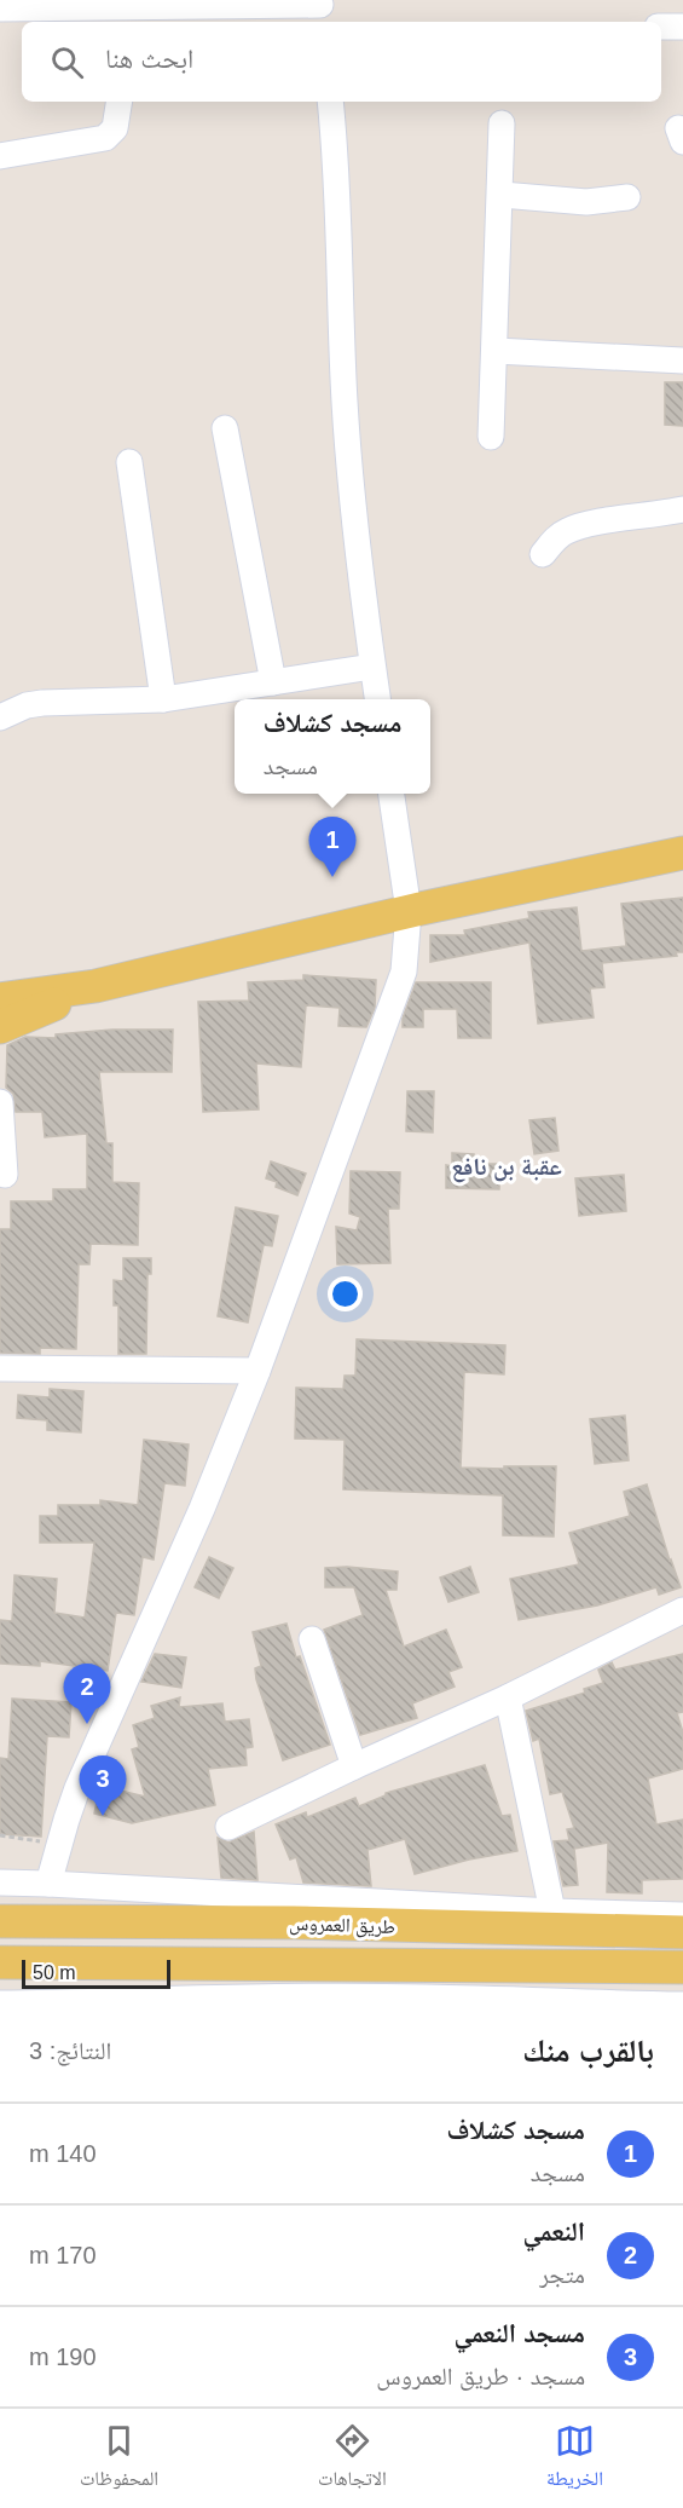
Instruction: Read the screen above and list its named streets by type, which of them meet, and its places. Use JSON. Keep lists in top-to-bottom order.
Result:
{
  "streets": {
    "main road": ["طريق العمروس"]
  },
  "districts": ["عقبة بن نافع"],
  "scale_bar": "50 m",
  "page": {
    "search": "ابحث هنا",
    "popup": ["مسجد كشلاف", "مسجد"],
    "pins": ["1", "2", "3"],
    "scale": "50 m",
    "heading": ["بالقرب منك", "النتائج: 3"],
    "list": [
      {
        "mark": "1",
        "name": "مسجد كشلاف",
        "note": "مسجد",
        "value": "140 m"
      },
      {
        "mark": "2",
        "name": "النعمي",
        "note": "متجر",
        "value": "170 m"
      },
      {
        "mark": "3",
        "name": "مسجد النعمي",
        "note": "مسجد · طريق العمروس",
        "value": "190 m"
      }
    ],
    "nav": ["الخريطة", "الاتجاهات", "المحفوظات"]
  }
}
